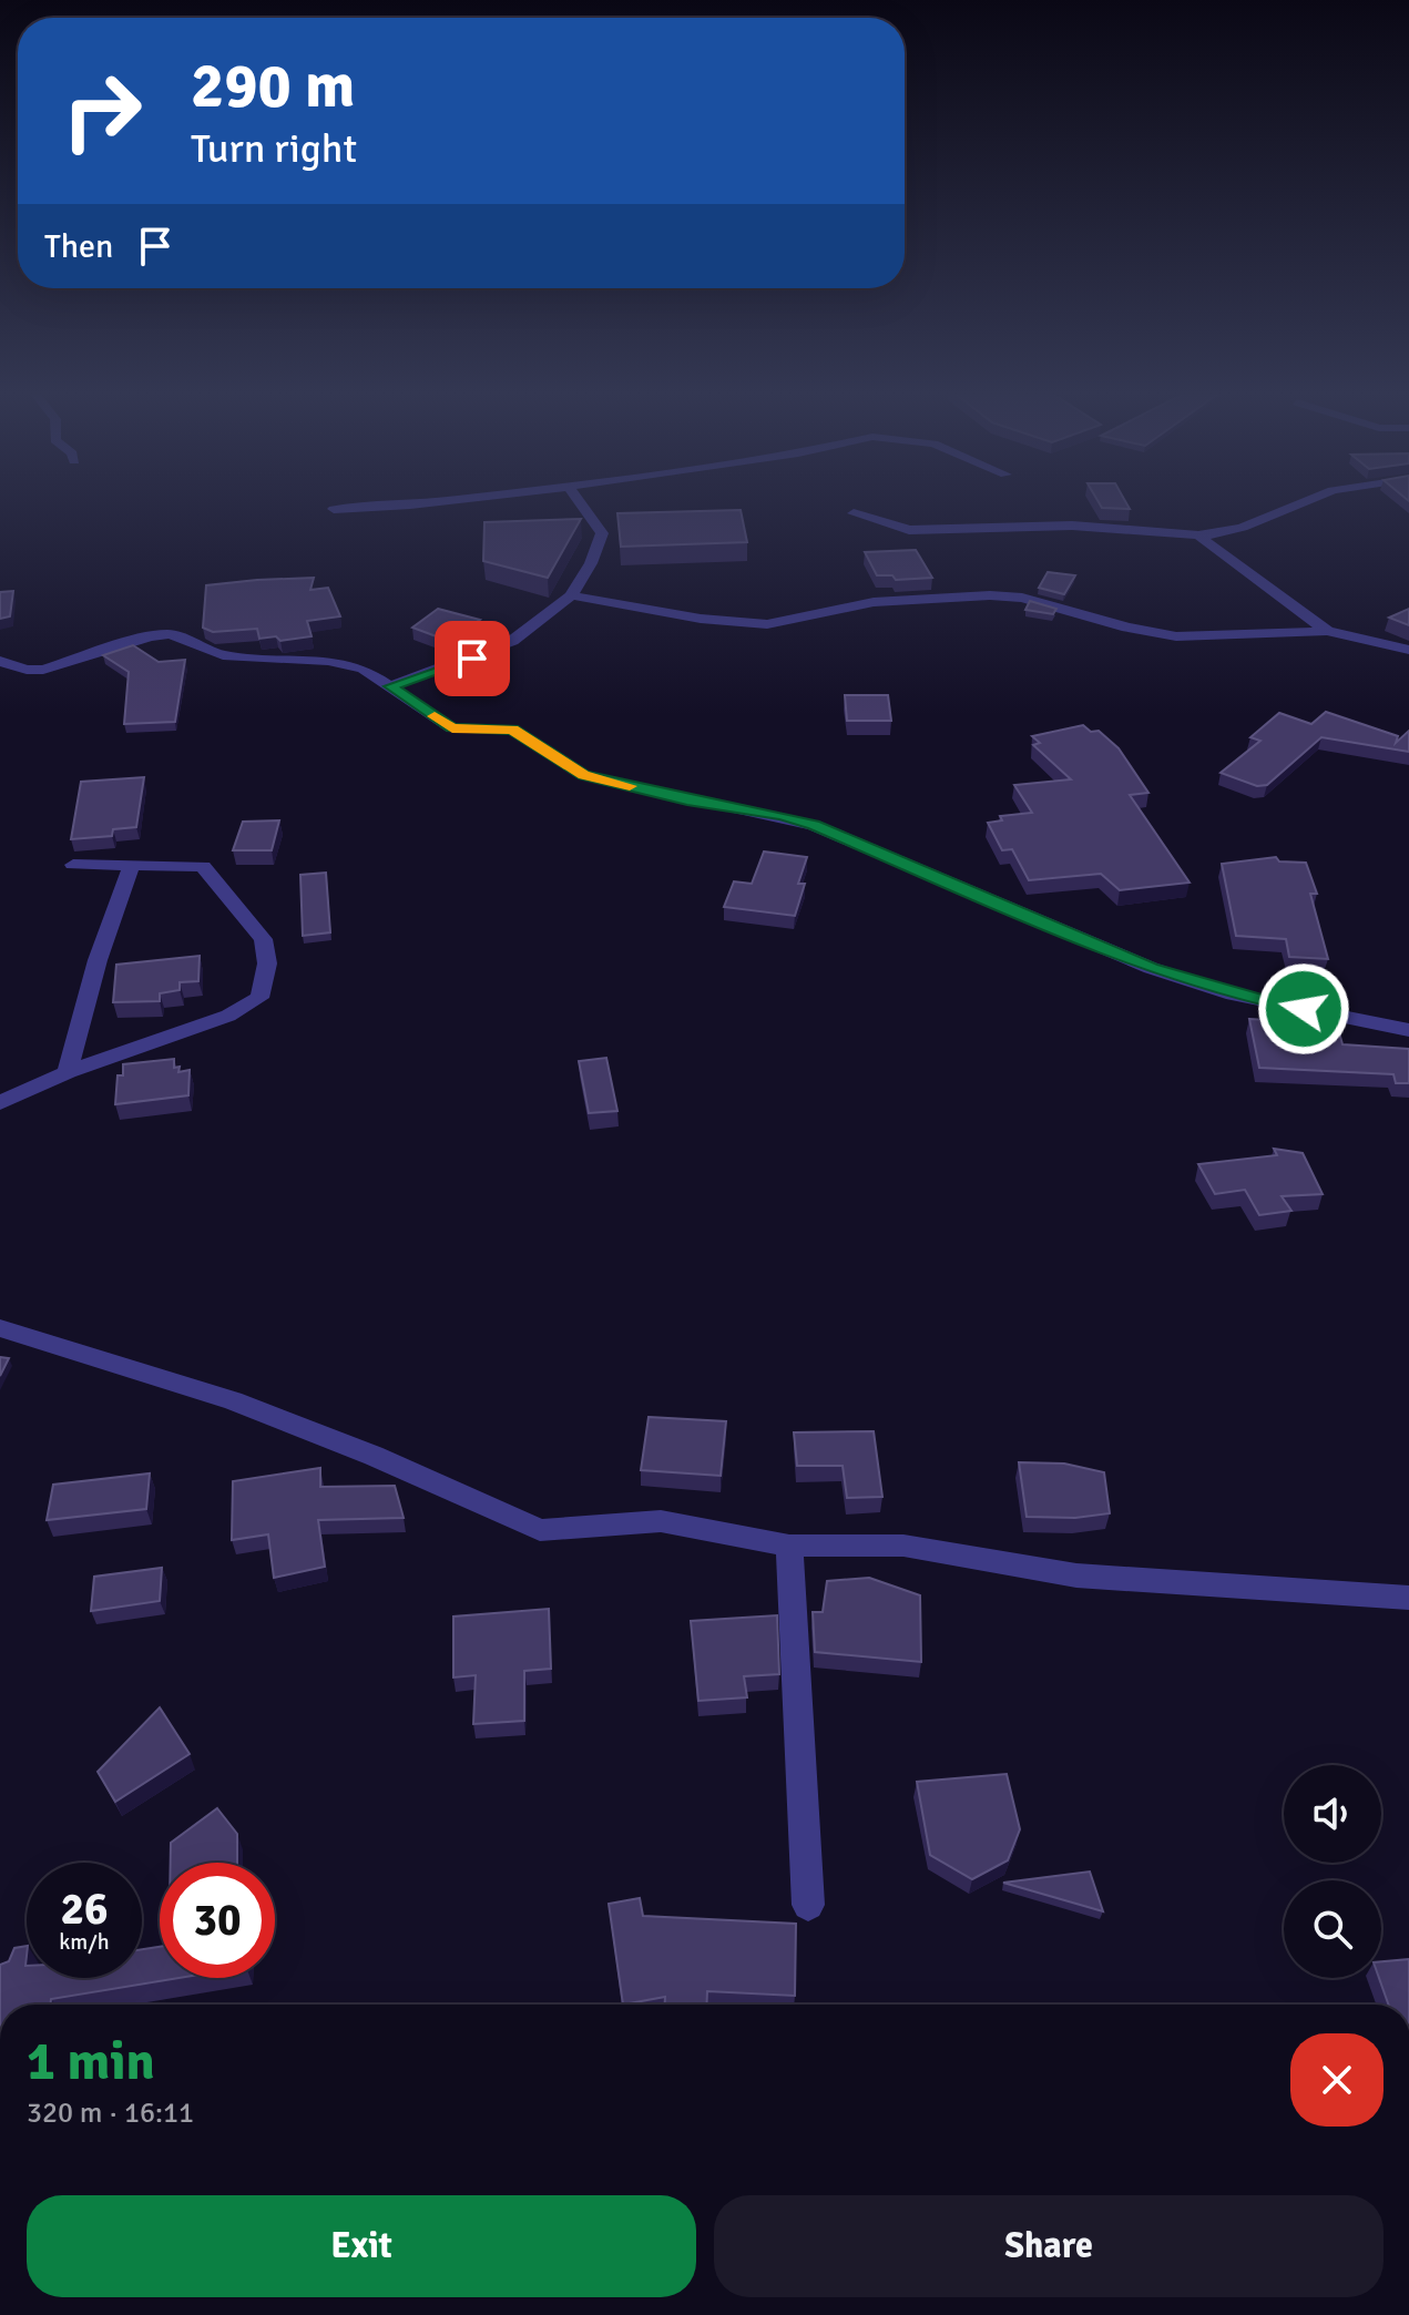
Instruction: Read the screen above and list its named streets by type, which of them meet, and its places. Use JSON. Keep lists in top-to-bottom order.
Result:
{
  "page": {
    "turn": ["290 m", "Turn right"],
    "then": "Then",
    "speed": "26 km/h",
    "limit": "30",
    "heading": ["1 min", "320 m · 16:11"],
    "buttons": ["Exit", "Share"]
  }
}
